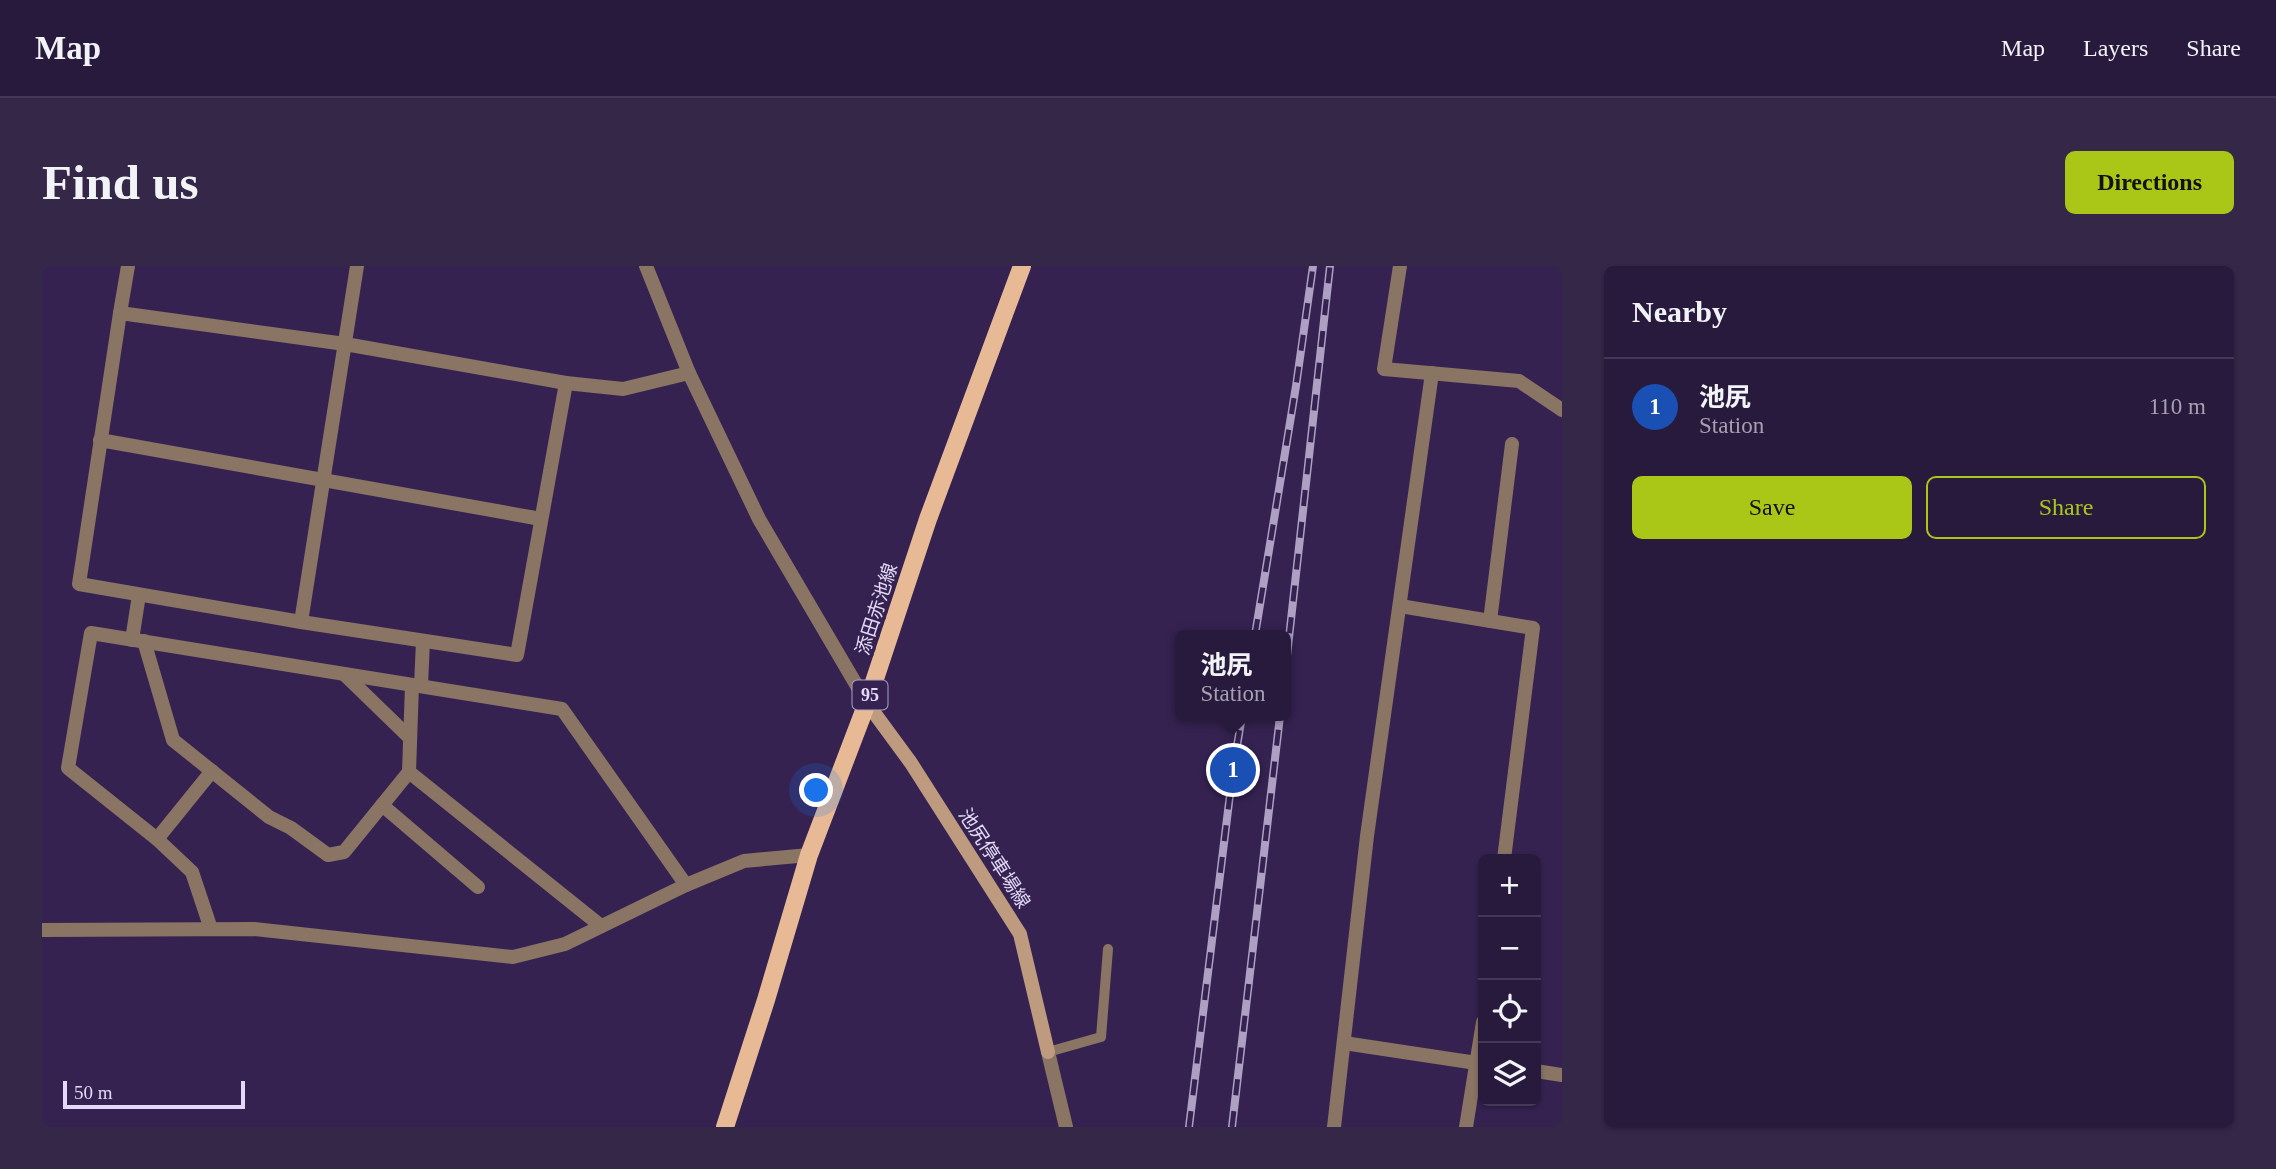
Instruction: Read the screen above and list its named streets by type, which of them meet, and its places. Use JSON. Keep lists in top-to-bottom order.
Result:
{
  "streets": {
    "main road": ["添田赤池線", "95", "池尻停車場線"]
  },
  "crossings": [
    ["添田赤池線", "池尻停車場線"]
  ],
  "scale_bar": "50 m",
  "page": {
    "header": "Map",
    "nav": ["Map", "Layers", "Share"],
    "buttons": [
      "Directions",
      ["Save", "Share"]
    ],
    "title": "Find us",
    "heading": "Nearby",
    "list": [
      {
        "mark": "1",
        "name": "池尻",
        "note": "Station",
        "value": "110 m"
      }
    ],
    "popup": ["池尻", "Station"],
    "pins": "1",
    "map_buttons": ["+", "−"],
    "scale": "50 m"
  }
}
